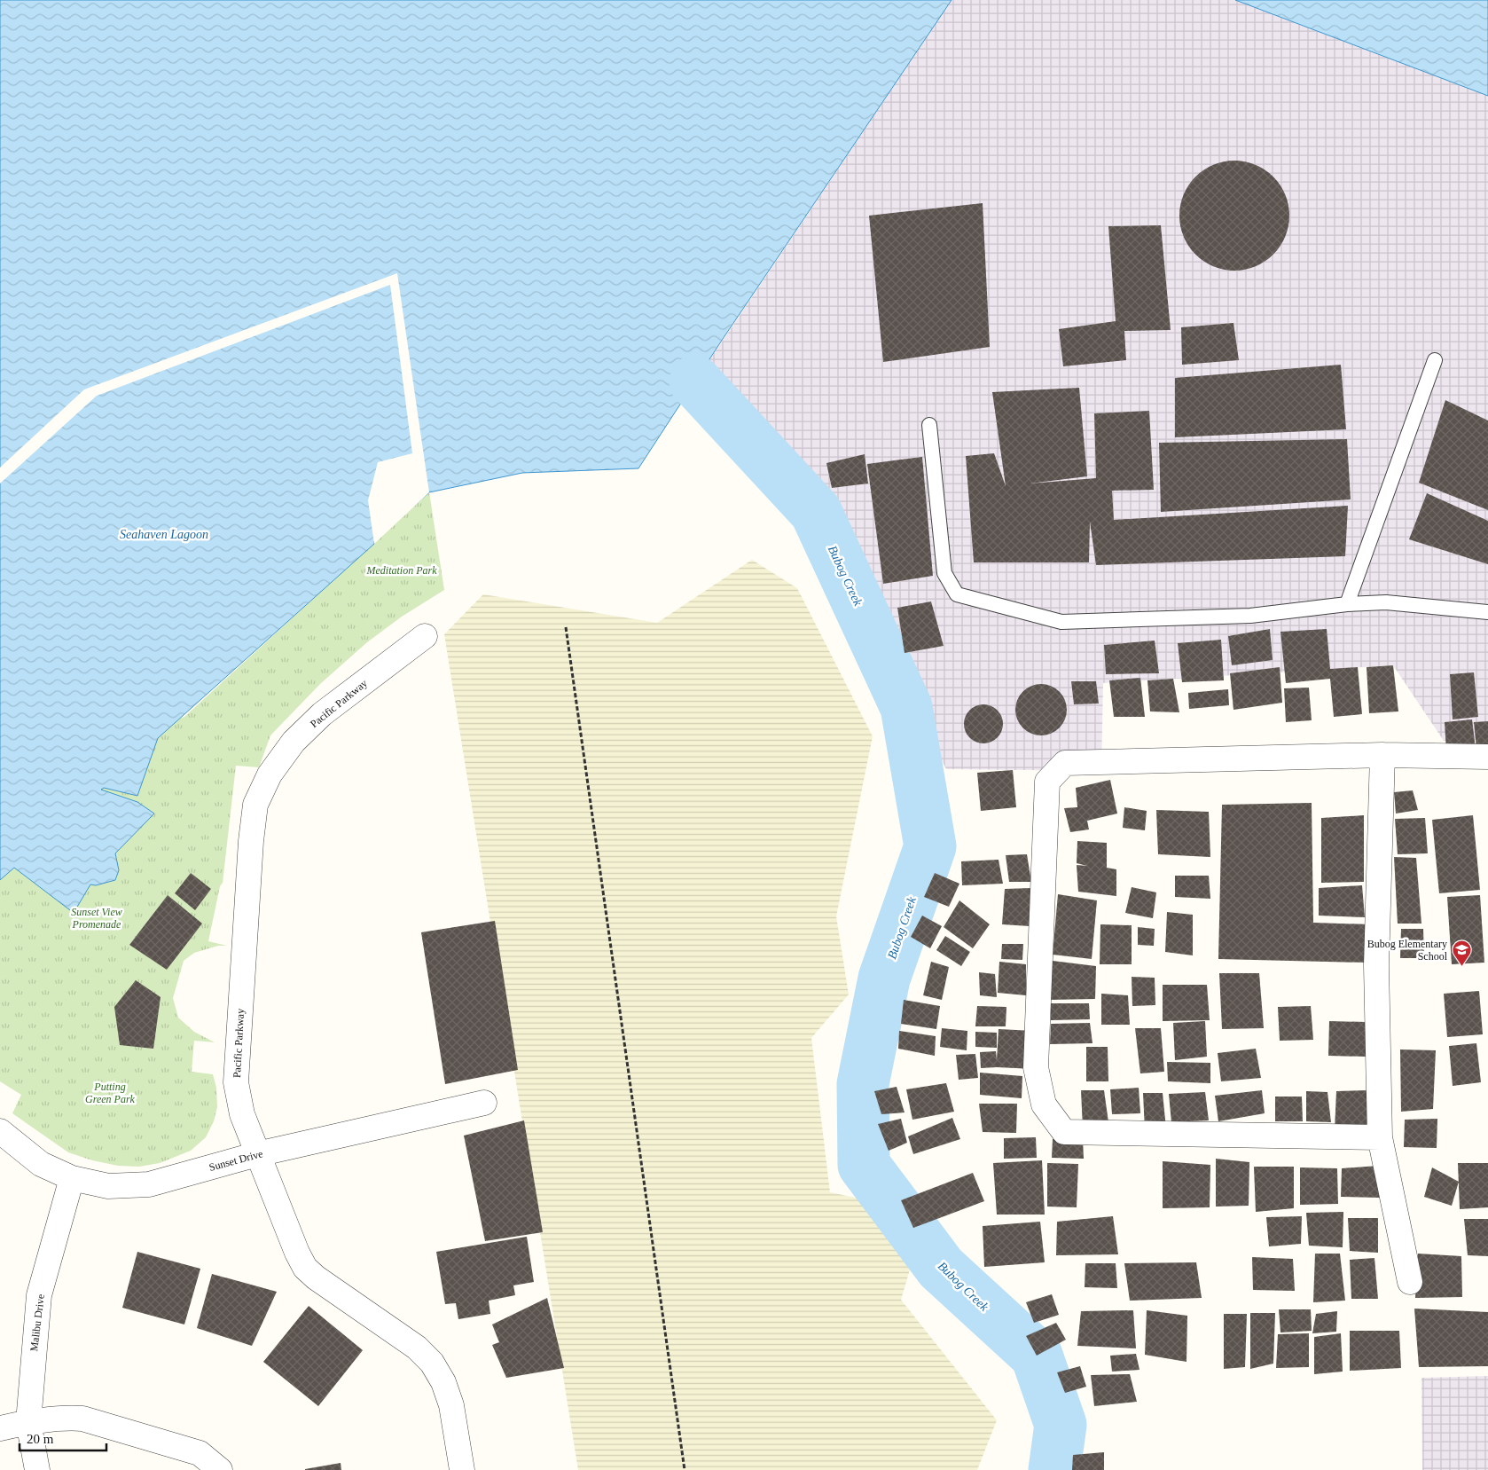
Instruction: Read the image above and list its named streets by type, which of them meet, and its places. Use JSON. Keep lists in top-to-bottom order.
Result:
{
  "streets": {
    "street": ["Pacific Parkway", "Sunset Drive", "Malibu Drive"]
  },
  "crossings": [
    ["Pacific Parkway", "Sunset Drive"],
    ["Sunset Drive", "Malibu Drive"]
  ],
  "water": ["Seahaven Lagoon", "Bubog Creek"],
  "parks": ["Meditation Park", "Sunset View Promenade", "Putting Green Park"],
  "places": {
    "school or university": ["Bubog Elementary School"]
  },
  "scale_bar": "20 m"
}
